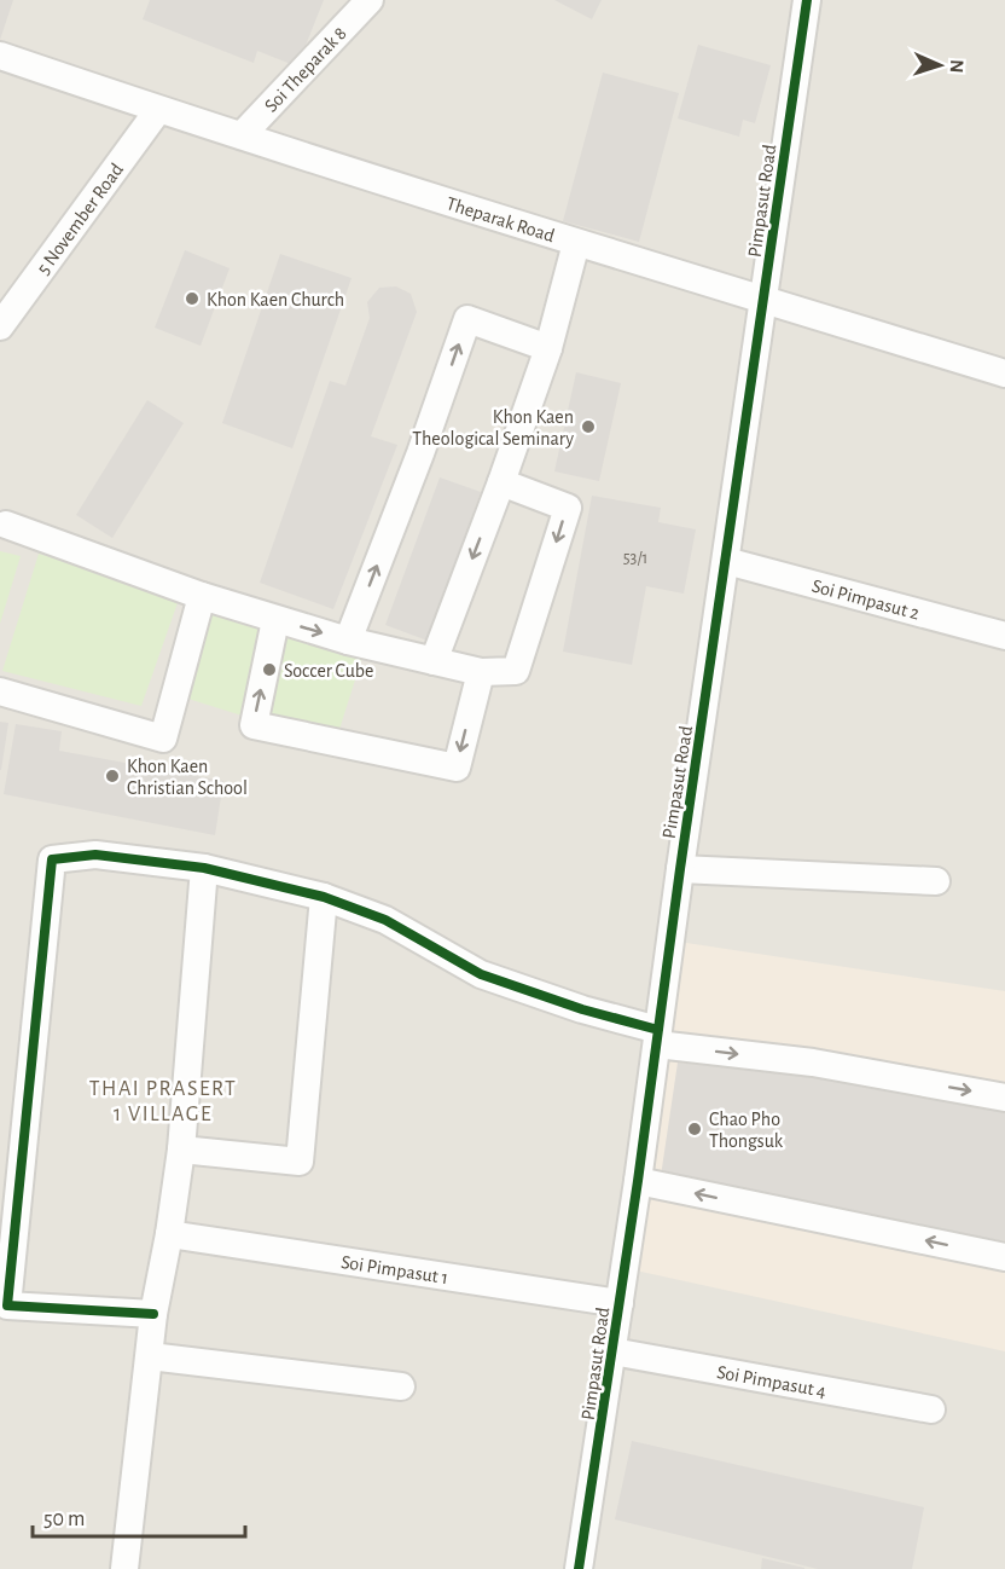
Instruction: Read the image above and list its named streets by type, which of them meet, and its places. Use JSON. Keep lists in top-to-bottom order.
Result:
{
  "streets": {
    "street": [
      "Soi Theparak 8",
      "Pimpasut Road",
      "5 November Road",
      "Theparak Road",
      "Soi Pimpasut 2",
      "Soi Pimpasut 1",
      "Soi Pimpasut 4"
    ]
  },
  "crossings": [
    ["Soi Theparak 8", "Theparak Road"],
    ["Pimpasut Road", "Theparak Road"],
    ["Pimpasut Road", "Soi Pimpasut 2"],
    ["Pimpasut Road", "Soi Pimpasut 1"],
    ["Pimpasut Road", "Soi Pimpasut 4"],
    ["5 November Road", "Theparak Road"]
  ],
  "districts": ["THAI PRASERT 1 VILLAGE"],
  "places": [
    "Khon Kaen Church",
    "Khon Kaen Theological Seminary",
    "Soccer Cube",
    "Khon Kaen Christian School",
    "Chao Pho Thongsuk"
  ],
  "house_numbers": ["53/1"],
  "scale_bar": "50 m",
  "north": "right"
}
